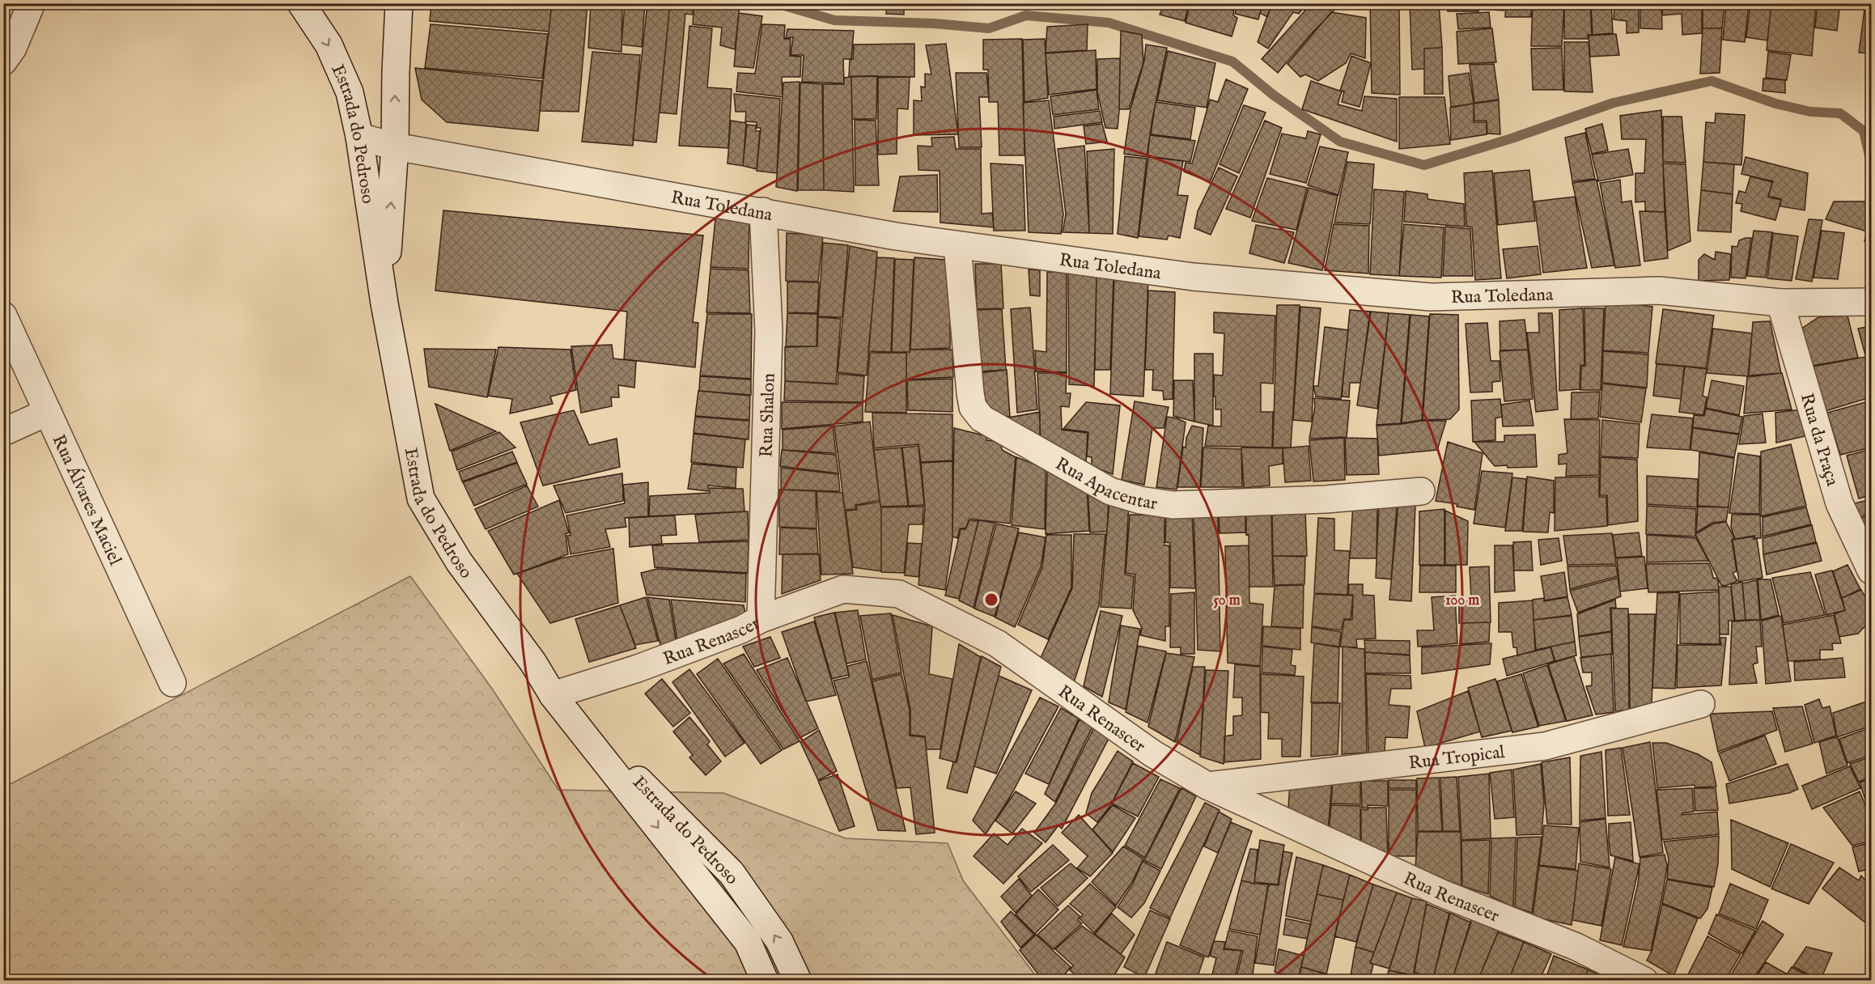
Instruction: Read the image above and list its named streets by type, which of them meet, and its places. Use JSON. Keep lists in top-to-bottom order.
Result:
{
  "streets": {
    "street": [
      "Estrada do Pedroso",
      "Rua Toledana",
      "Rua Shalon",
      "Rua da Praça",
      "Rua Apacentar",
      "Rua Álvares Maciel",
      "Rua Renascer",
      "Rua Tropical"
    ]
  },
  "crossings": [
    ["Estrada do Pedroso", "Rua Toledana"],
    ["Estrada do Pedroso", "Rua Renascer"],
    ["Rua Toledana", "Rua Shalon"],
    ["Rua Toledana", "Rua da Praça"],
    ["Rua Toledana", "Rua Apacentar"],
    ["Rua Shalon", "Rua Renascer"],
    ["Rua Renascer", "Rua Tropical"]
  ],
  "rings": ["50 m", "100 m"]
}
